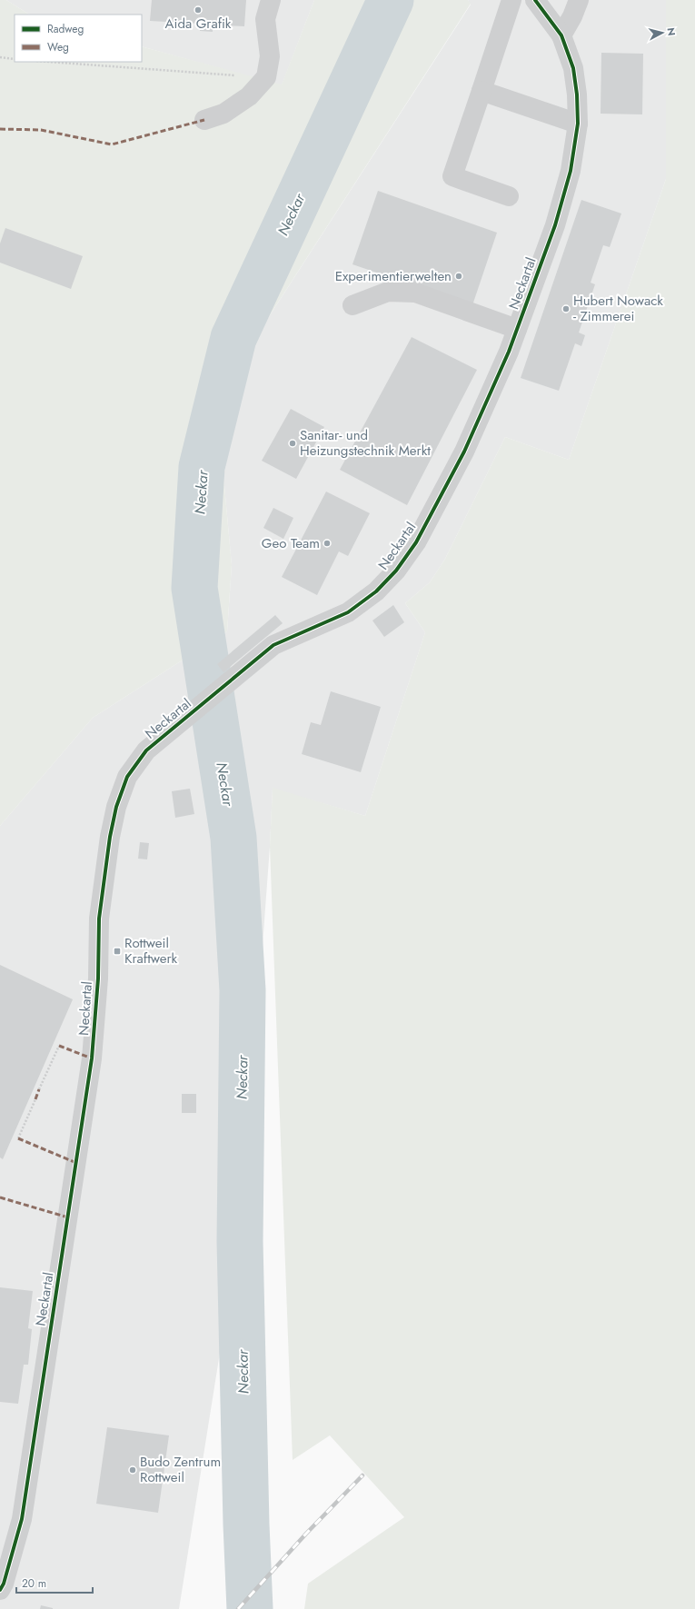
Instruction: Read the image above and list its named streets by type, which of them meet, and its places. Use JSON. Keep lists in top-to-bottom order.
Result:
{
  "streets": {
    "street": ["Neckartal"]
  },
  "water": ["Neckar"],
  "places": {
    "other": [
      "Aida Grafik",
      "Experimentierwelten",
      "Hubert Nowack - Zimmerei",
      "Sanitar- und Heizungstechnik Merkt",
      "Geo Team",
      "Budo Zentrum Rottweil"
    ],
    "transit": ["Rottweil Kraftwerk"]
  },
  "legend": ["Radweg", "Weg"],
  "scale_bar": "20 m",
  "north": "right"
}
